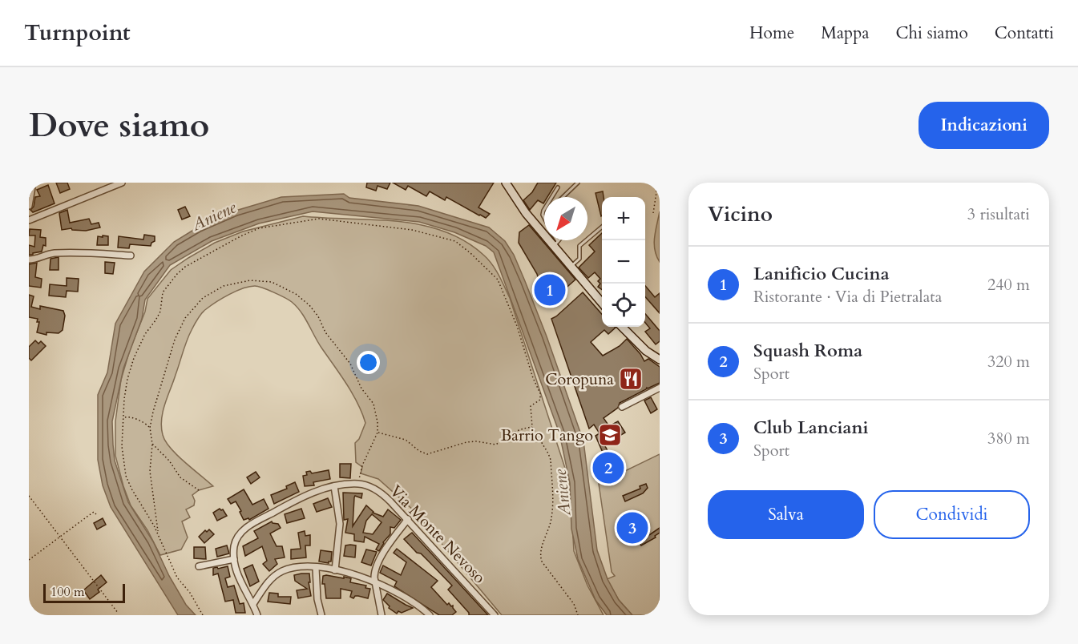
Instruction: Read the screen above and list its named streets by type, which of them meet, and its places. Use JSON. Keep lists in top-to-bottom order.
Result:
{
  "streets": {
    "street": ["Via Monte Nevoso"]
  },
  "water": ["Aniene"],
  "places": {
    "restaurant": ["Coropuna"],
    "school or university": ["Barrio Tango"]
  },
  "scale_bar": "100 m",
  "north": "bottom left",
  "page": {
    "header": "Turnpoint",
    "nav": [
      "Home",
      "Mappa",
      "Chi siamo",
      "Contatti"
    ],
    "buttons": [
      "Indicazioni",
      ["Salva", "Condividi"]
    ],
    "title": "Dove siamo",
    "heading": ["Vicino", "3 risultati"],
    "map_buttons": ["+", "−"],
    "list": [
      {
        "mark": "1",
        "name": "Lanificio Cucina",
        "note": "Ristorante · Via di Pietralata",
        "value": "240 m"
      },
      {
        "mark": "2",
        "name": "Squash Roma",
        "note": "Sport",
        "value": "320 m"
      },
      {
        "mark": "3",
        "name": "Club Lanciani",
        "note": "Sport",
        "value": "380 m"
      }
    ],
    "pins": ["1", "2", "3"],
    "scale": "100 m"
  }
}
